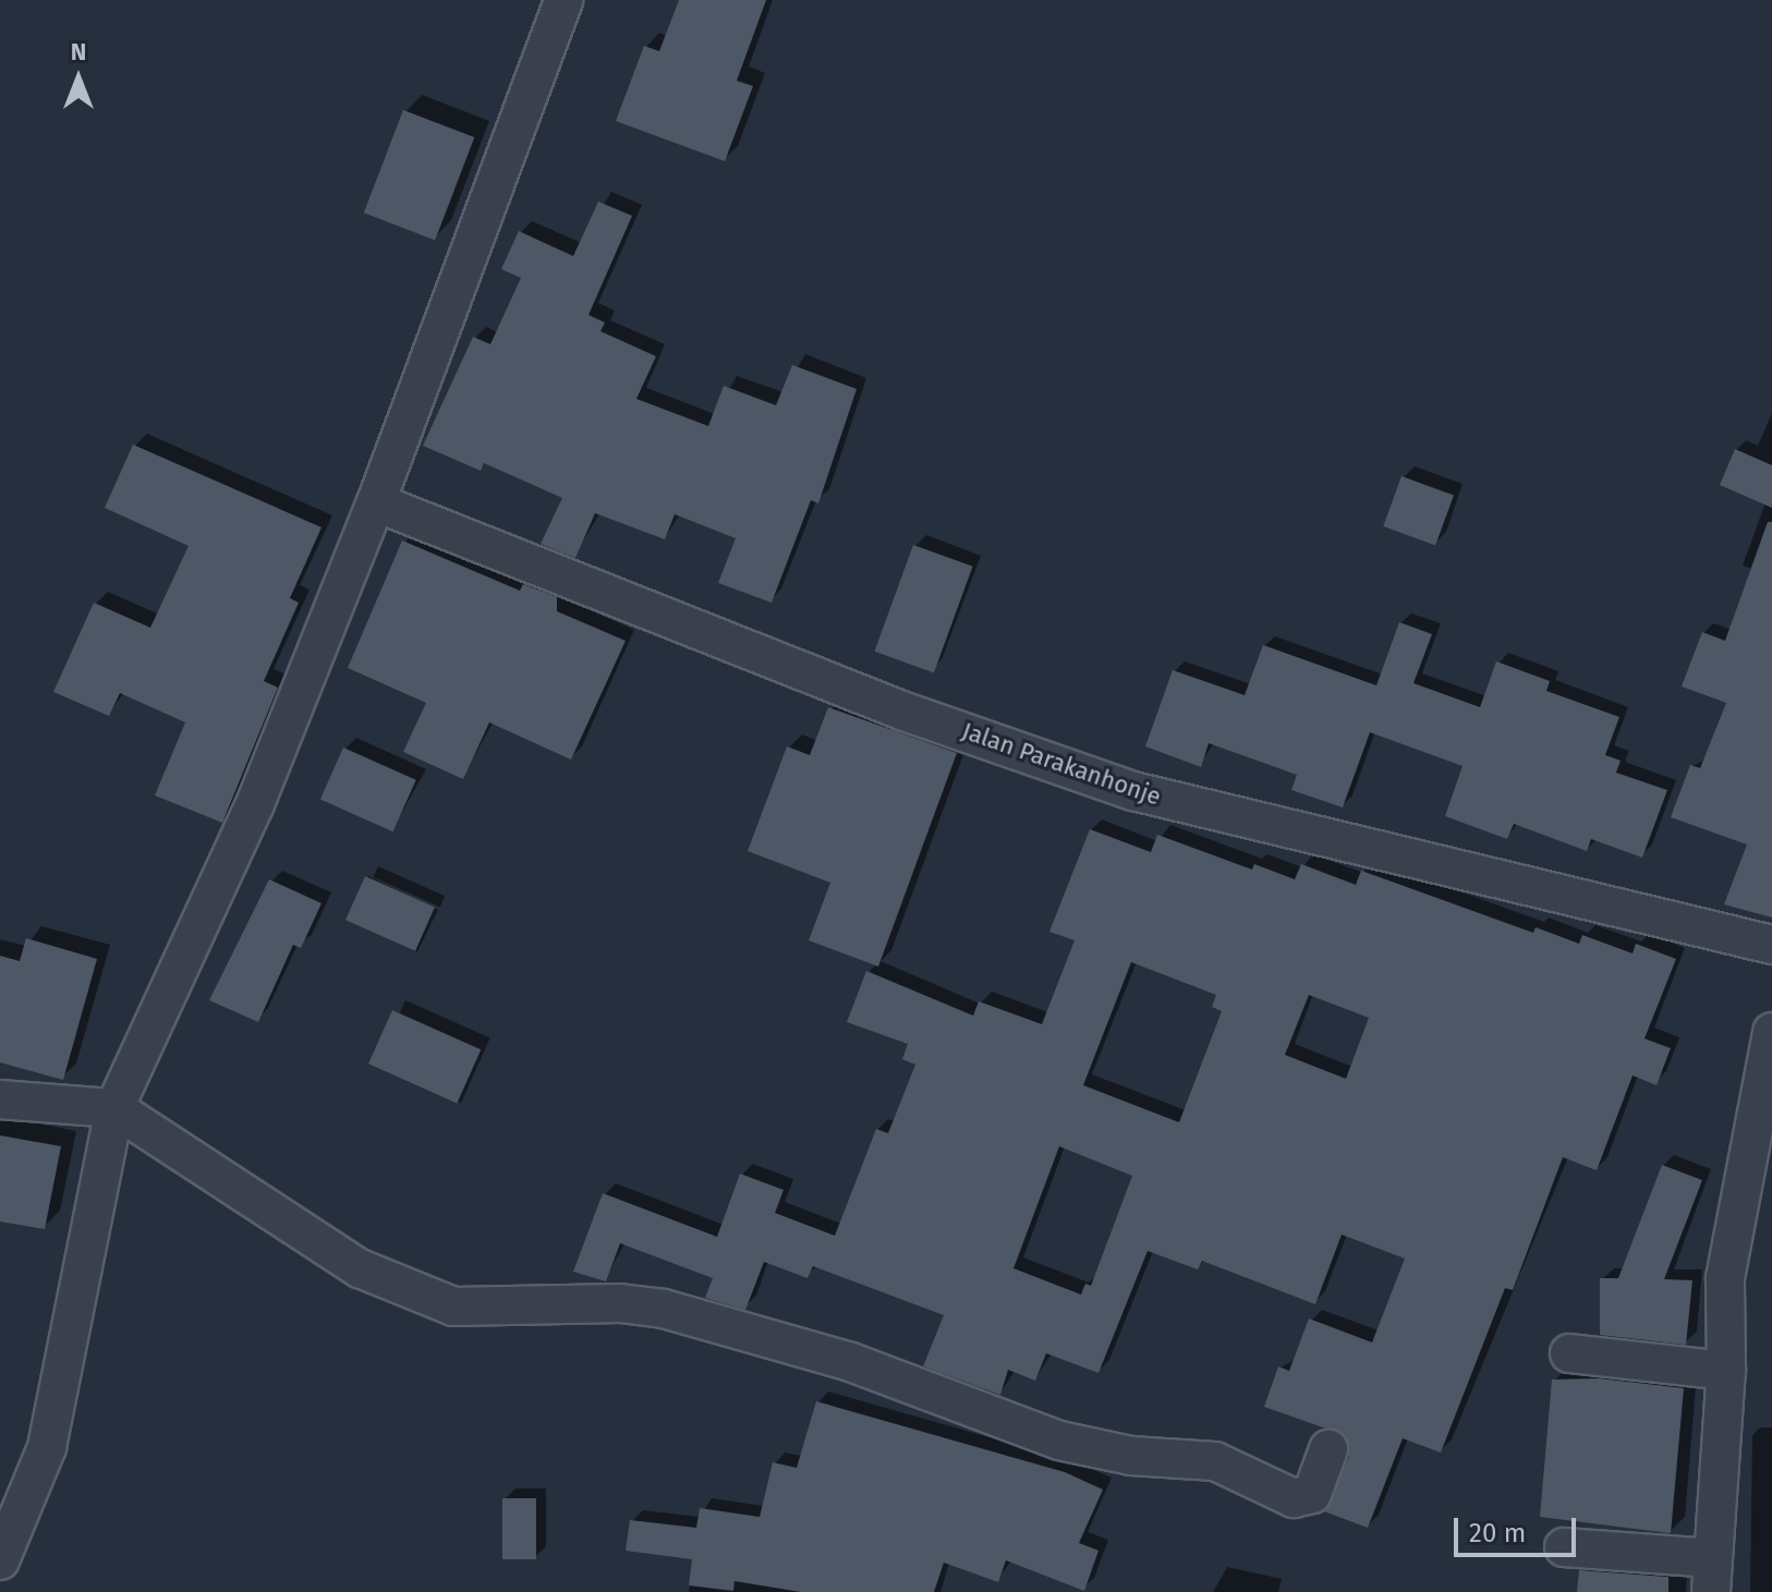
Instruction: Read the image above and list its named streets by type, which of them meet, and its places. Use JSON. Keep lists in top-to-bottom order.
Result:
{
  "streets": {
    "street": ["Jalan Parakanhonje"]
  },
  "scale_bar": "20 m",
  "north": "top"
}
